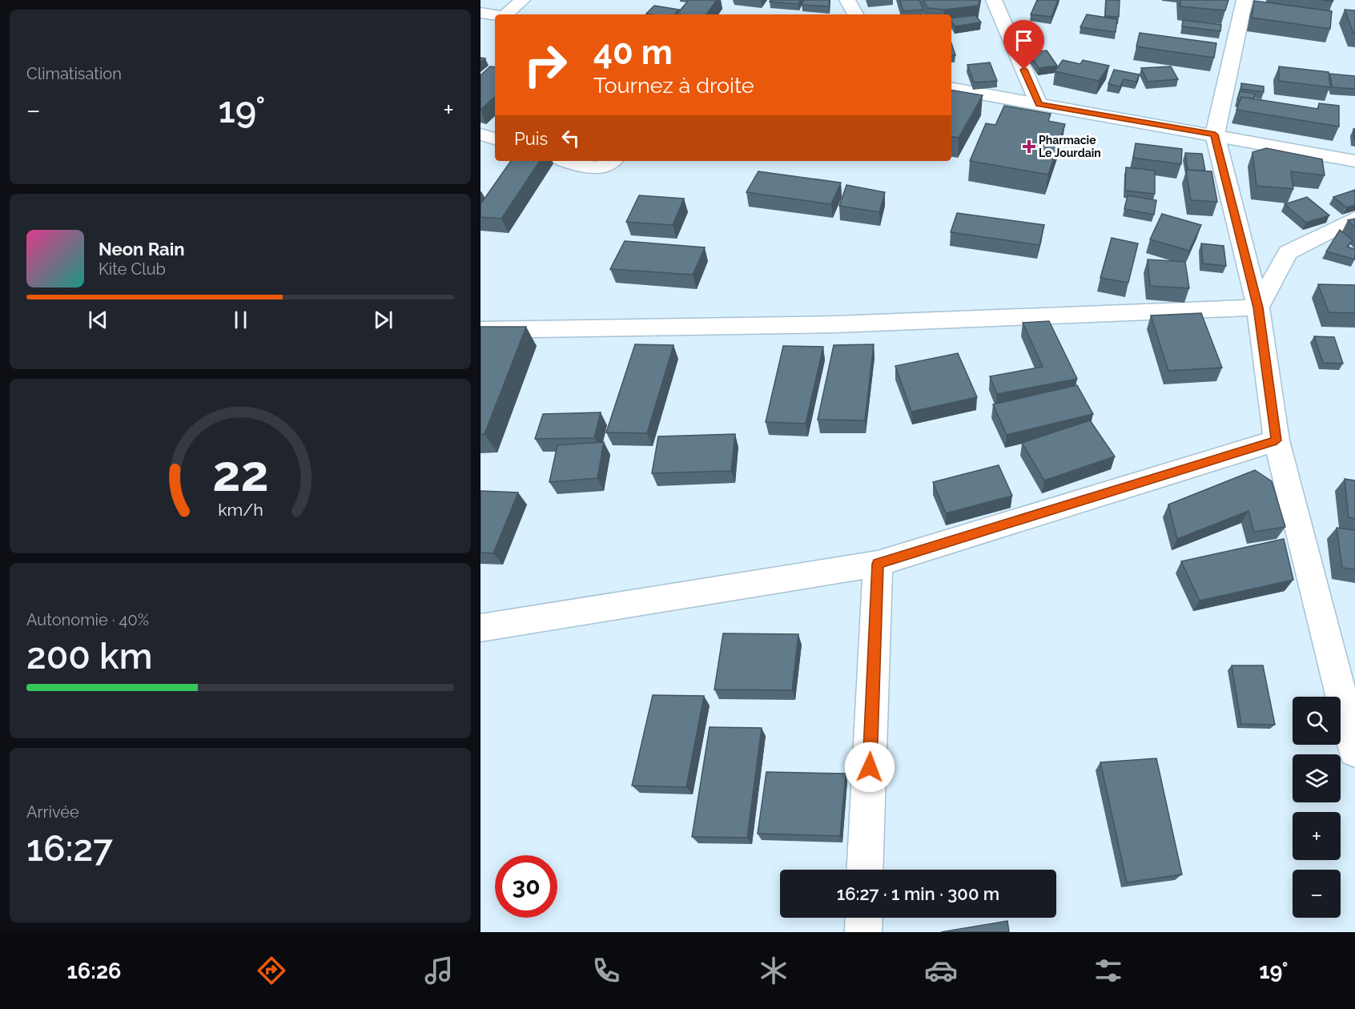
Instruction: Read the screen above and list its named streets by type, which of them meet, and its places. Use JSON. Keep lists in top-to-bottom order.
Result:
{
  "places": {
    "health": ["Pharmacie Le Jourdain"]
  },
  "page": {
    "tile": [
      "Climatisation",
      ["Autonomie · 40%", "200 km"],
      ["Arrivée", "16:27"]
    ],
    "turn": ["40 m", "Tournez à droite"],
    "heat": ["−", "19°", "+"],
    "then": "Puis",
    "song": ["Neon Rain", "Kite Club"],
    "map_buttons": ["+", "−"],
    "limit": "30",
    "trip": "16:27 · 1 min · 300 m",
    "tabs": ["16:26", "19°"],
    "gauge": ["22", "km/h"]
  }
}
